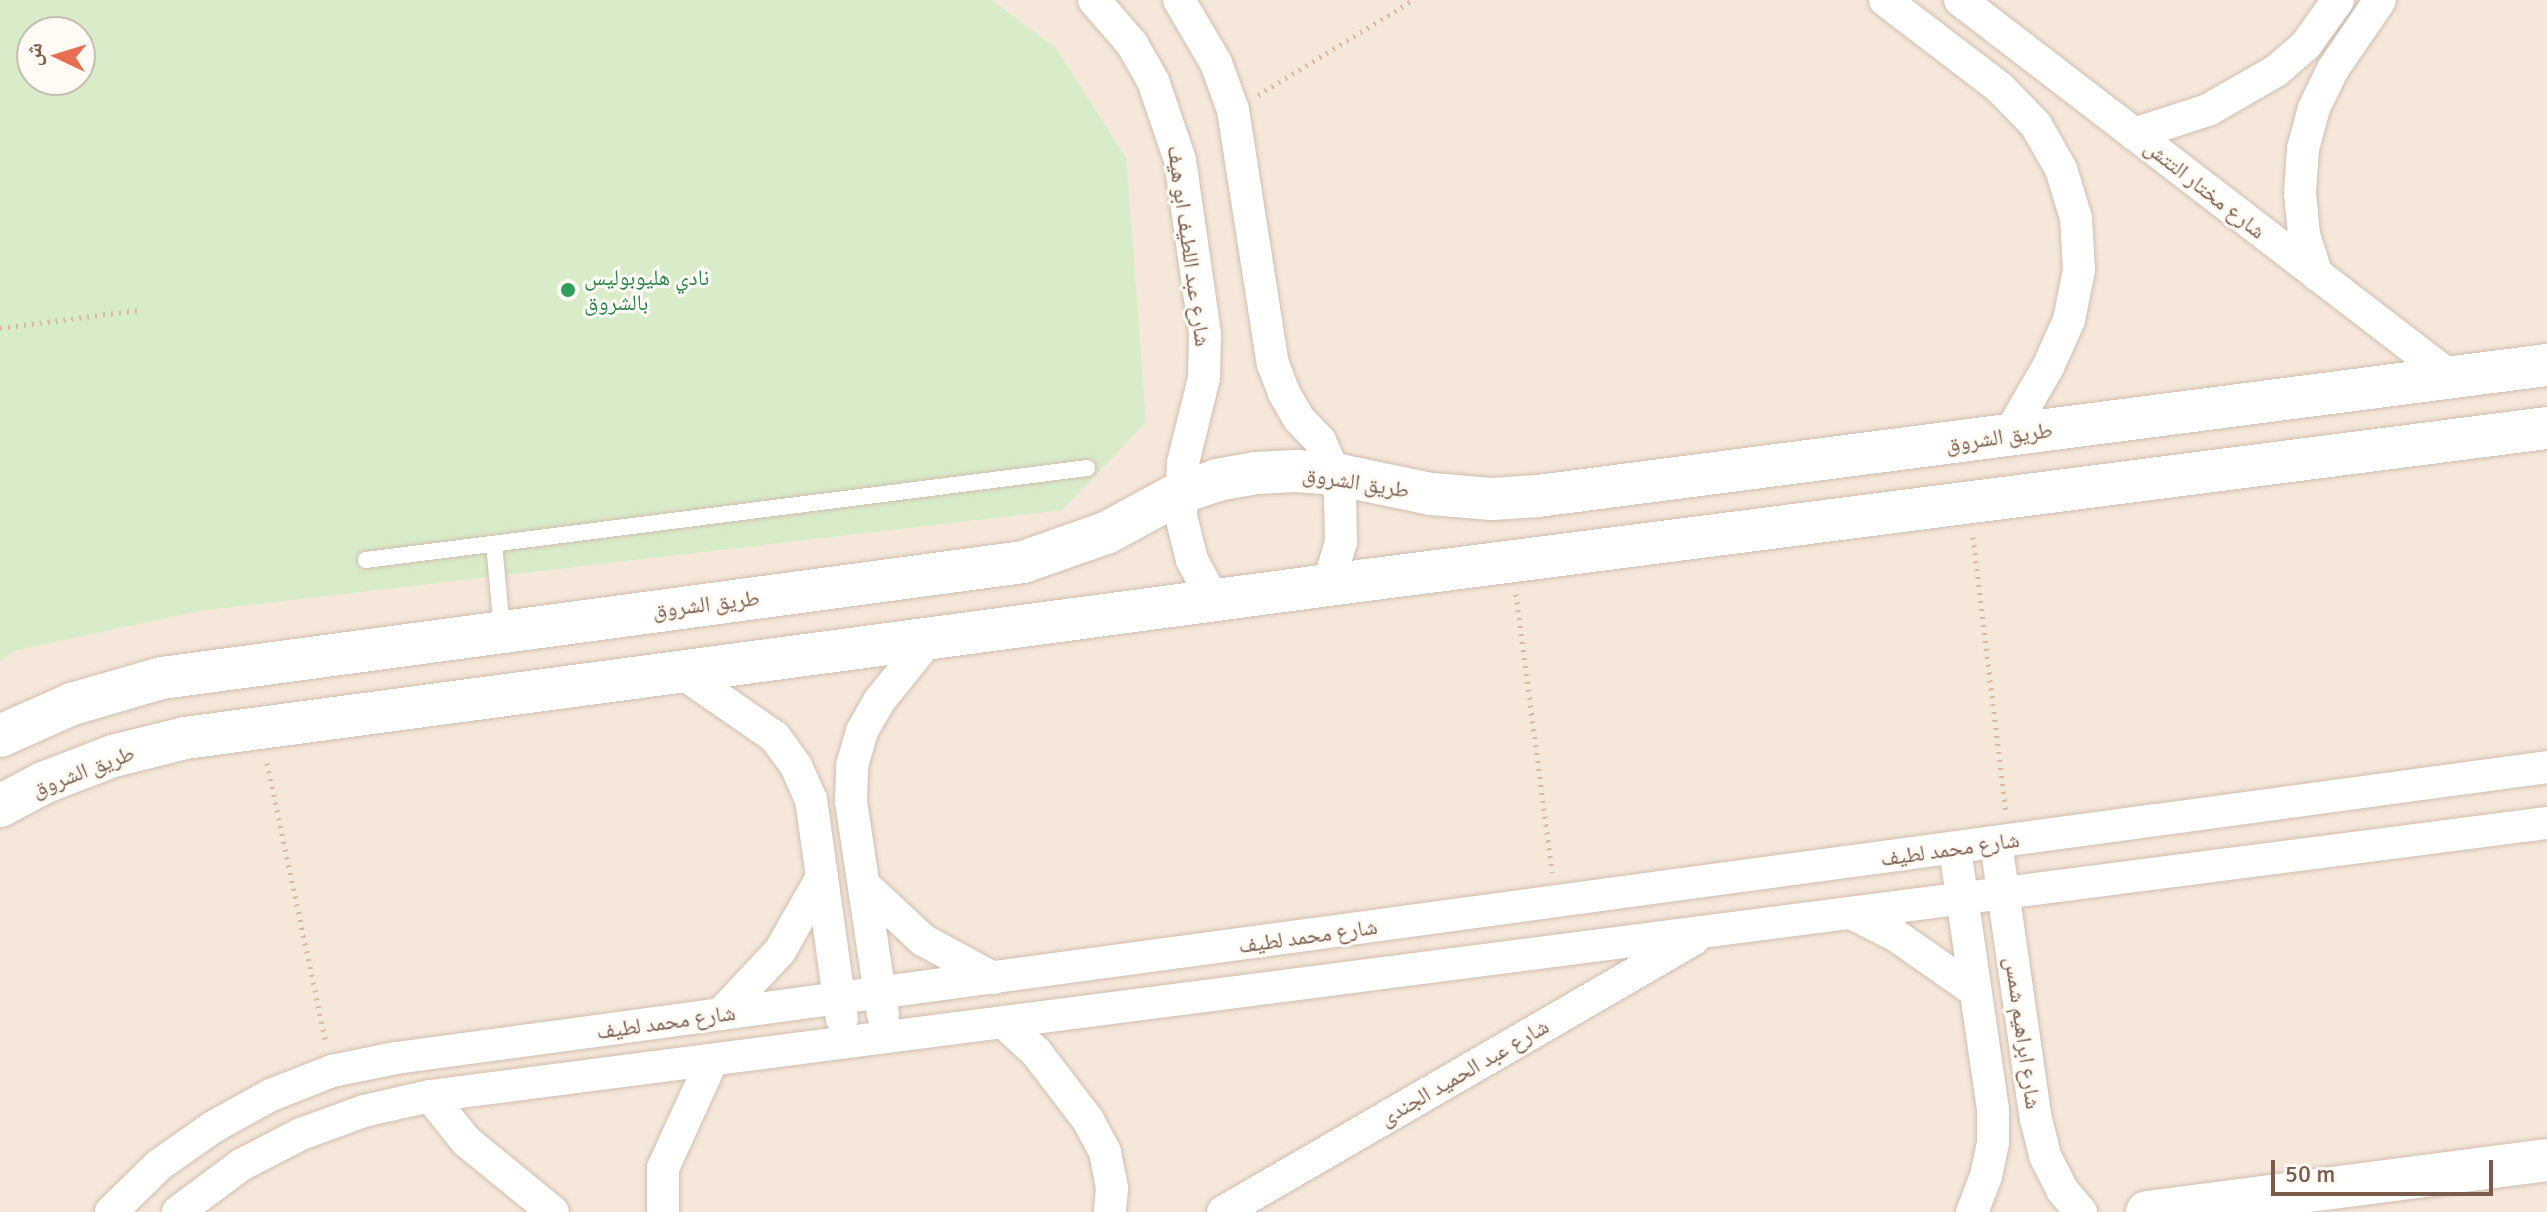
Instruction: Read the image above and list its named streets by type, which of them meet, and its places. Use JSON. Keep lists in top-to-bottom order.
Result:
{
  "streets": {
    "street": [
      "شارع مختار التتش",
      "شارع عبد اللطيف ابو هيف",
      "طريق الشروق",
      "شارع محمد لطيف",
      "شارع ابراهيم شمس",
      "شارع عبد الحميد الجندى"
    ]
  },
  "crossings": [
    ["شارع مختار التتش", "طريق الشروق"],
    ["شارع عبد اللطيف ابو هيف", "طريق الشروق"],
    ["شارع محمد لطيف", "شارع ابراهيم شمس"],
    ["شارع محمد لطيف", "شارع عبد الحميد الجندى"]
  ],
  "places": ["نادي هليوبوليس بالشروق"],
  "scale_bar": "50 m",
  "north": "left"
}
